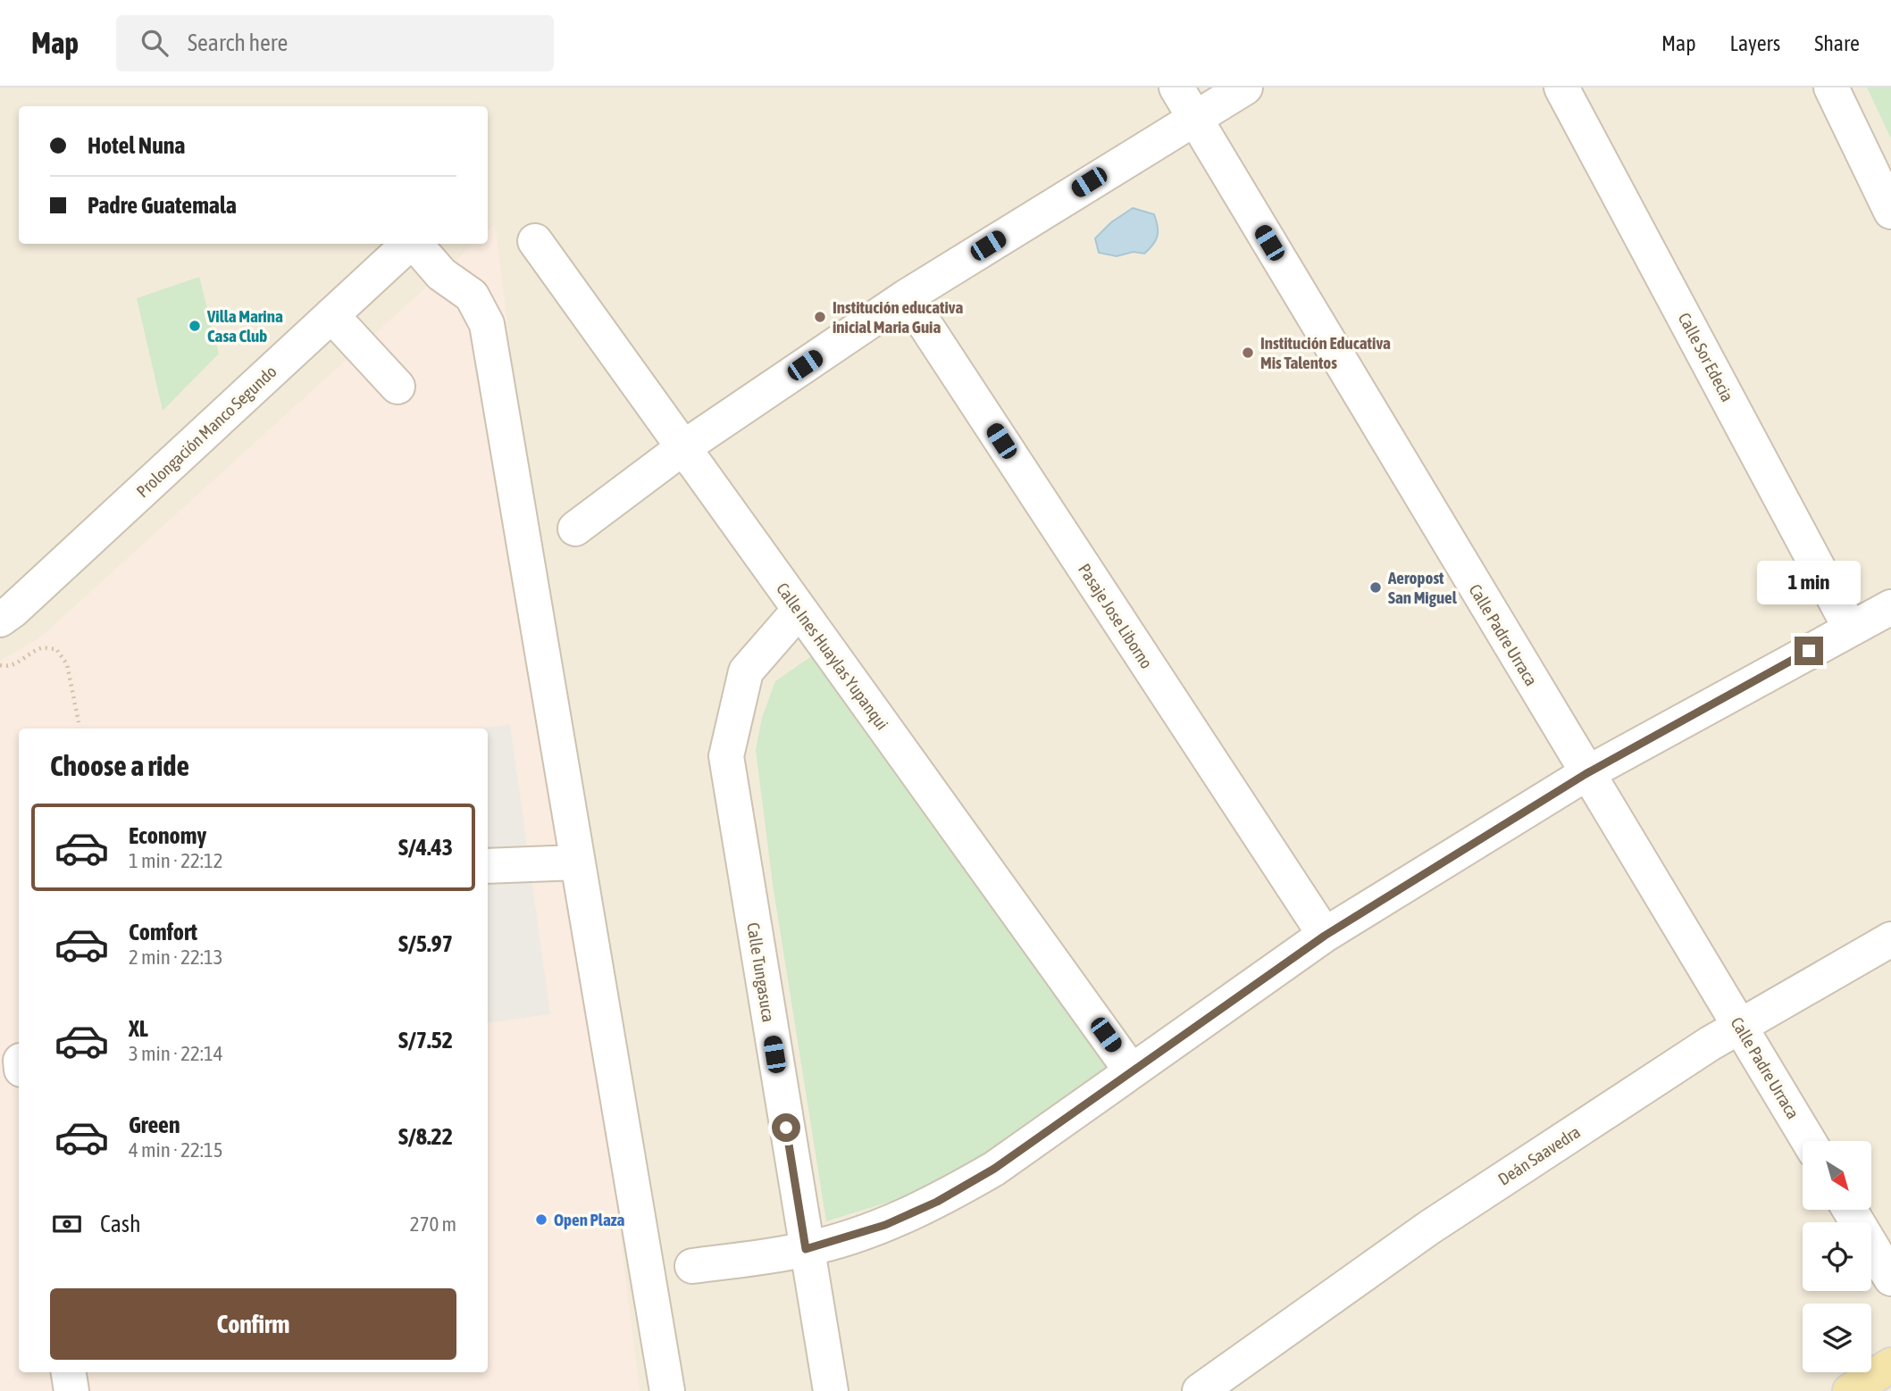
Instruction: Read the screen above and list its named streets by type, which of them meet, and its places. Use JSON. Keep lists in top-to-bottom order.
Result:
{
  "streets": {
    "street": [
      "Calle Sor Edecia",
      "Prolongación Manco Segundo",
      "Pasaje Jose Liborno",
      "Calle Padre Urraca",
      "Calle Ines Huaylas Yupanqui",
      "Calle Tungasuca",
      "Deán Saavedra"
    ]
  },
  "crossings": [
    ["Calle Padre Urraca", "Deán Saavedra"],
    ["Calle Ines Huaylas Yupanqui", "Calle Tungasuca"]
  ],
  "places": [
    "Institución educativa inicial Maria Guia",
    "Villa Marina Casa Club",
    "Institución Educativa Mis Talentos",
    "Aeropost San Miguel",
    "Open Plaza"
  ],
  "north": "bottom right",
  "page": {
    "header": "Map",
    "search": "Search here",
    "nav": ["Map", "Layers", "Share"],
    "banner": ["Hotel Nuna", "Padre Guatemala"],
    "bubble": "1 min",
    "heading": "Choose a ride",
    "list": [
      {
        "name": "Economy",
        "note": "1 min · 22:12",
        "value": "S/4.43"
      },
      {
        "name": "Comfort",
        "note": "2 min · 22:13",
        "value": "S/5.97"
      },
      {
        "name": "XL",
        "note": "3 min · 22:14",
        "value": "S/7.52"
      },
      {
        "name": "Green",
        "note": "4 min · 22:15",
        "value": "S/8.22"
      }
    ],
    "pay": ["Cash", "270 m"],
    "buttons": "Confirm"
  }
}
